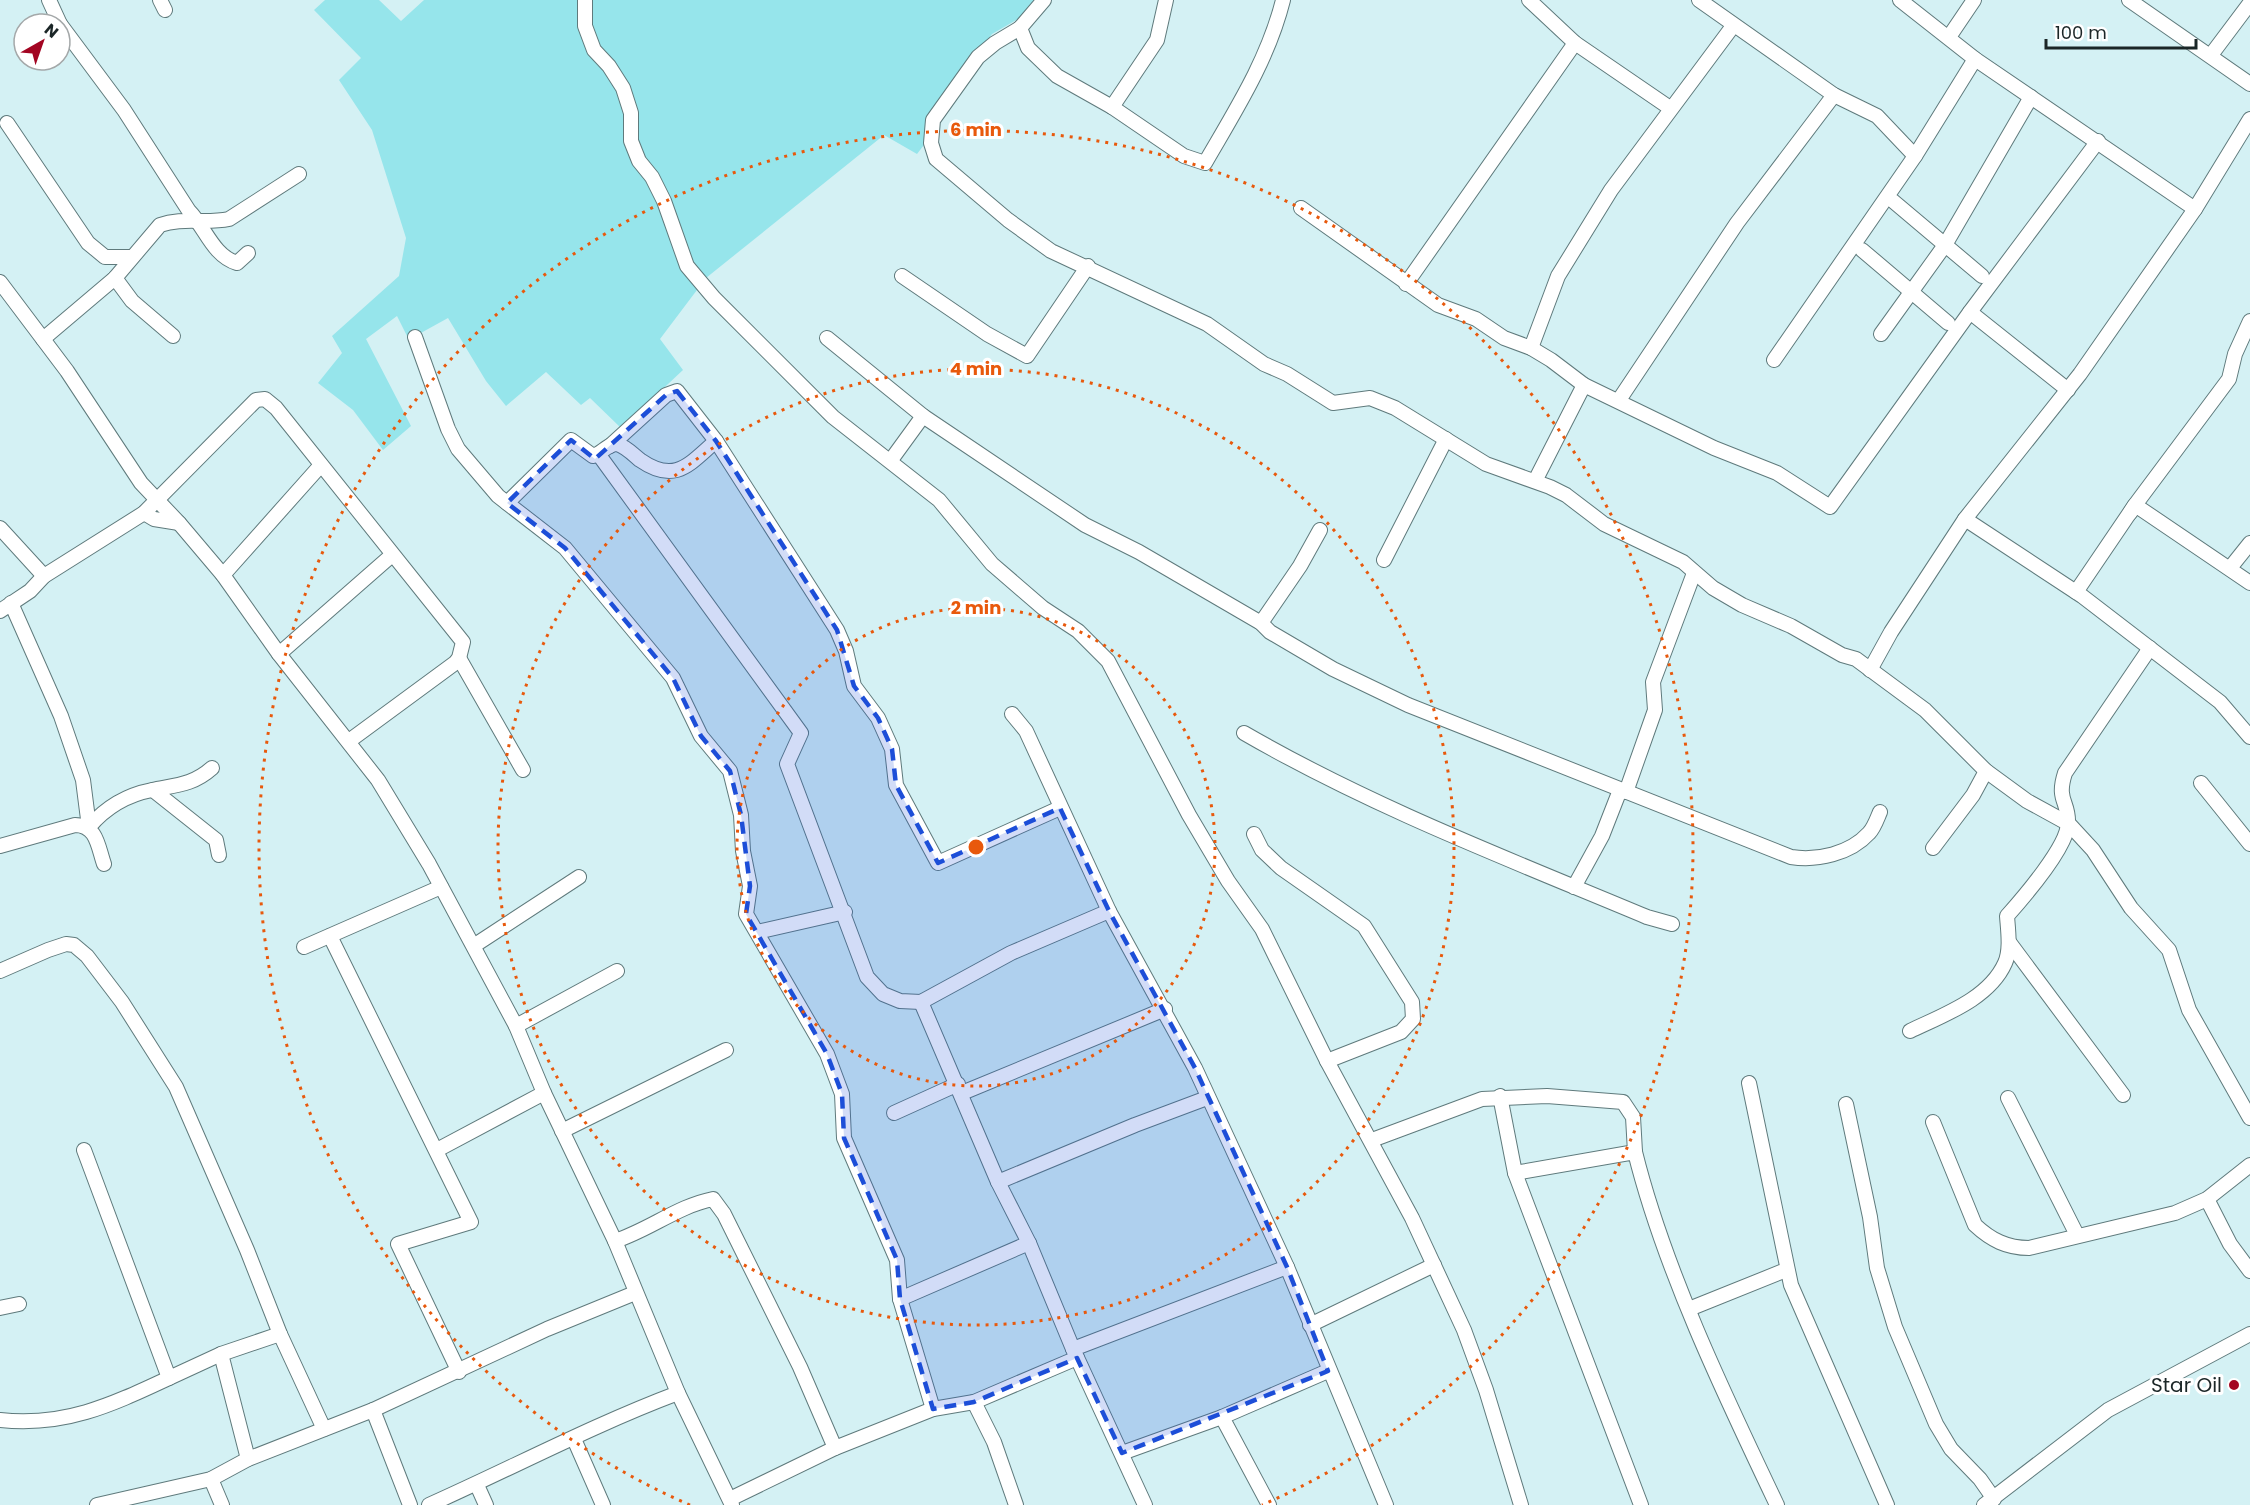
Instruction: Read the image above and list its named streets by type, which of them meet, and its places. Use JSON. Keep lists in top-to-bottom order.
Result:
{
  "places": ["Star Oil"],
  "scale_bar": "100 m",
  "north": "top right",
  "rings": ["6 min", "4 min", "2 min"]
}
